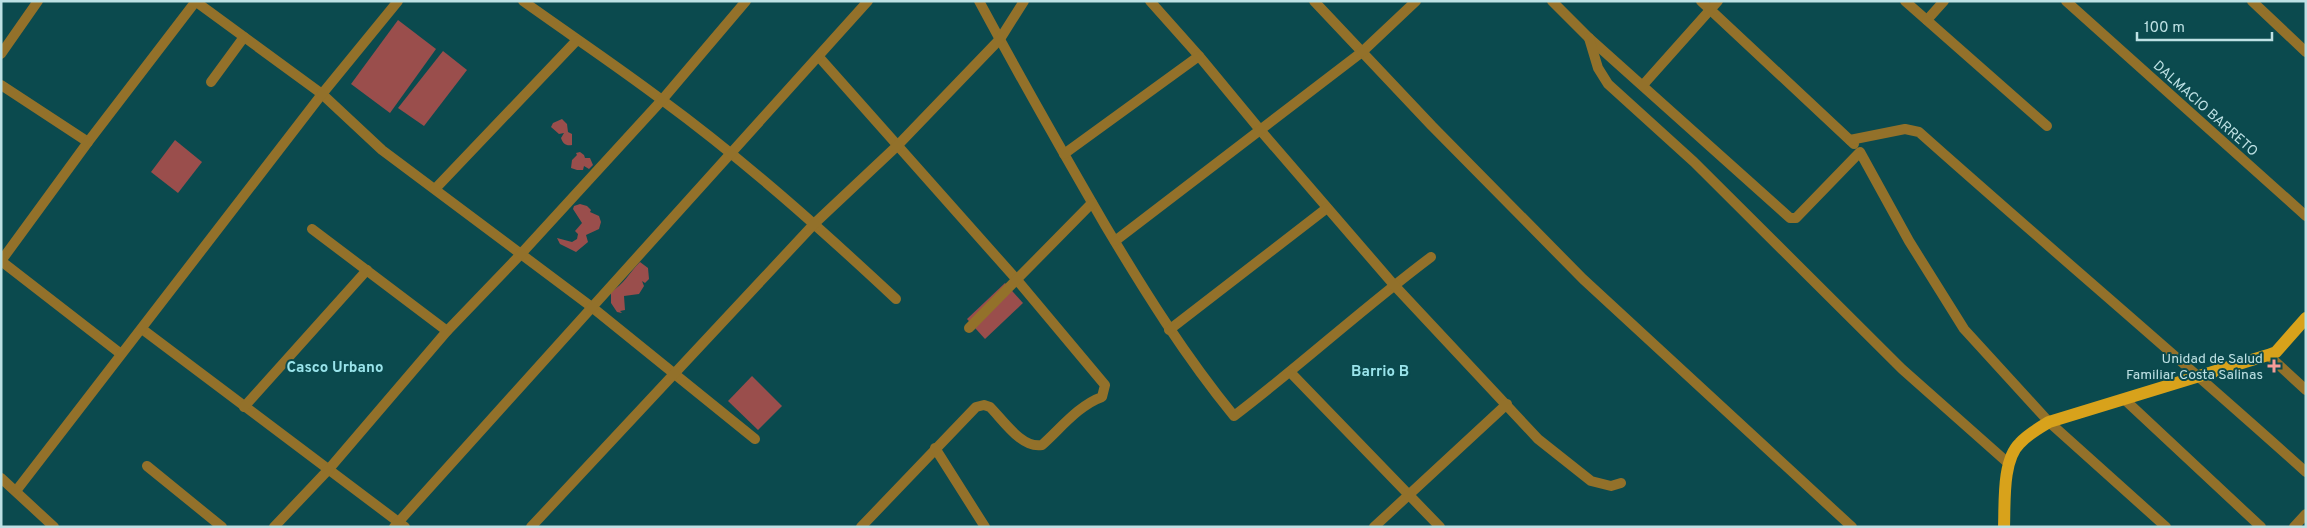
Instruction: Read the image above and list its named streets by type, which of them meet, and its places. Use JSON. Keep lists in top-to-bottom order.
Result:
{
  "streets": {
    "street": ["DALMACIO BARRETO"]
  },
  "districts": ["Casco Urbano", "Barrio B"],
  "places": {
    "health": ["Unidad de Salud Familiar Costa Salinas"]
  },
  "scale_bar": "100 m"
}
